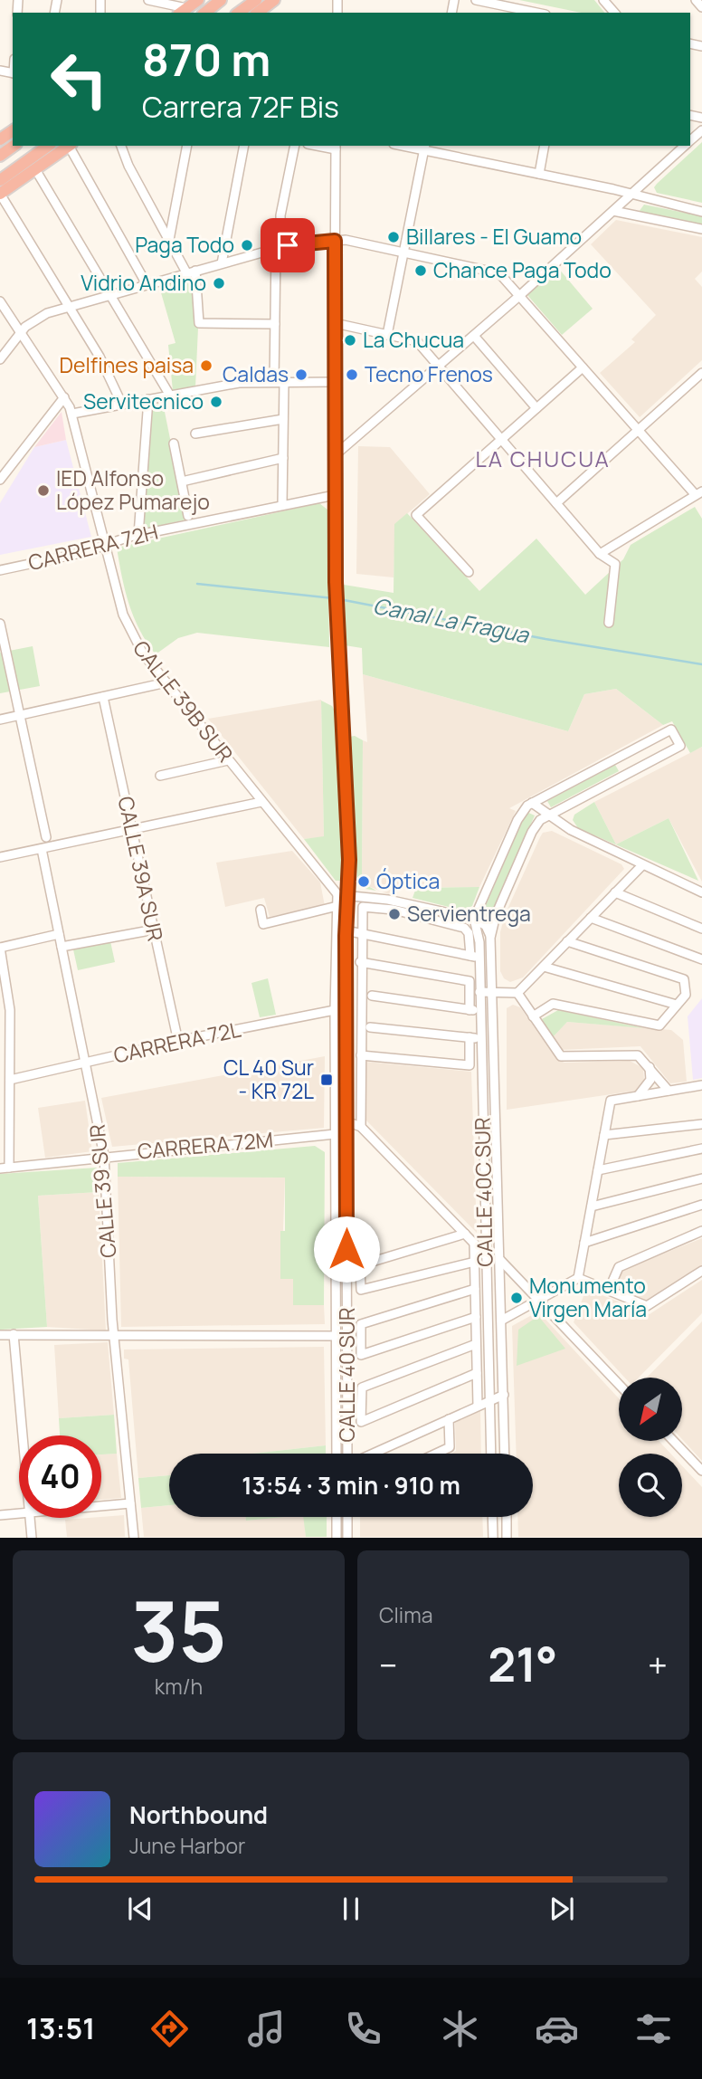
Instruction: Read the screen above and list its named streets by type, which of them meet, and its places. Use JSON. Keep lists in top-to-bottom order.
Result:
{
  "streets": {
    "street": [
      "CARRERA 72H",
      "CALLE 39B SUR",
      "CALLE 39A SUR",
      "CARRERA 72L",
      "CARRERA 72M",
      "CALLE 39 SUR",
      "CALLE 40C SUR",
      "CALLE 40 SUR"
    ]
  },
  "crossings": [
    ["CARRERA 72H", "CALLE 39B SUR"],
    ["CARRERA 72H", "CALLE 40 SUR"],
    ["CALLE 39B SUR", "CALLE 40 SUR"],
    ["CALLE 39A SUR", "CARRERA 72L"],
    ["CARRERA 72L", "CALLE 39 SUR"],
    ["CARRERA 72L", "CALLE 40 SUR"],
    ["CARRERA 72M", "CALLE 39 SUR"],
    ["CARRERA 72M", "CALLE 40 SUR"],
    ["CALLE 40C SUR", "CALLE 40 SUR"]
  ],
  "districts": ["LA CHUCUA"],
  "water": ["Canal La Fragua"],
  "places": {
    "other": [
      "Billares - El Guamo",
      "Paga Todo",
      "Chance Paga Todo",
      "Vidrio Andino",
      "La Chucua",
      "Delfines paisa",
      "Caldas",
      "Tecno Frenos",
      "Servitecnico",
      "IED Alfonso López Pumarejo",
      "Óptica",
      "Servientrega",
      "Monumento Virgen María"
    ],
    "transit": ["CL 40 Sur - KR 72L"]
  },
  "north": "bottom left",
  "page": {
    "turn": ["870 m", "Carrera 72F Bis"],
    "limit": "40",
    "trip": "13:54 · 3 min · 910 m",
    "tile": [
      ["35", "km/h"],
      "Clima"
    ],
    "heat": ["−", "21°", "+"],
    "song": ["Northbound", "June Harbor"],
    "tabs": "13:51"
  }
}
